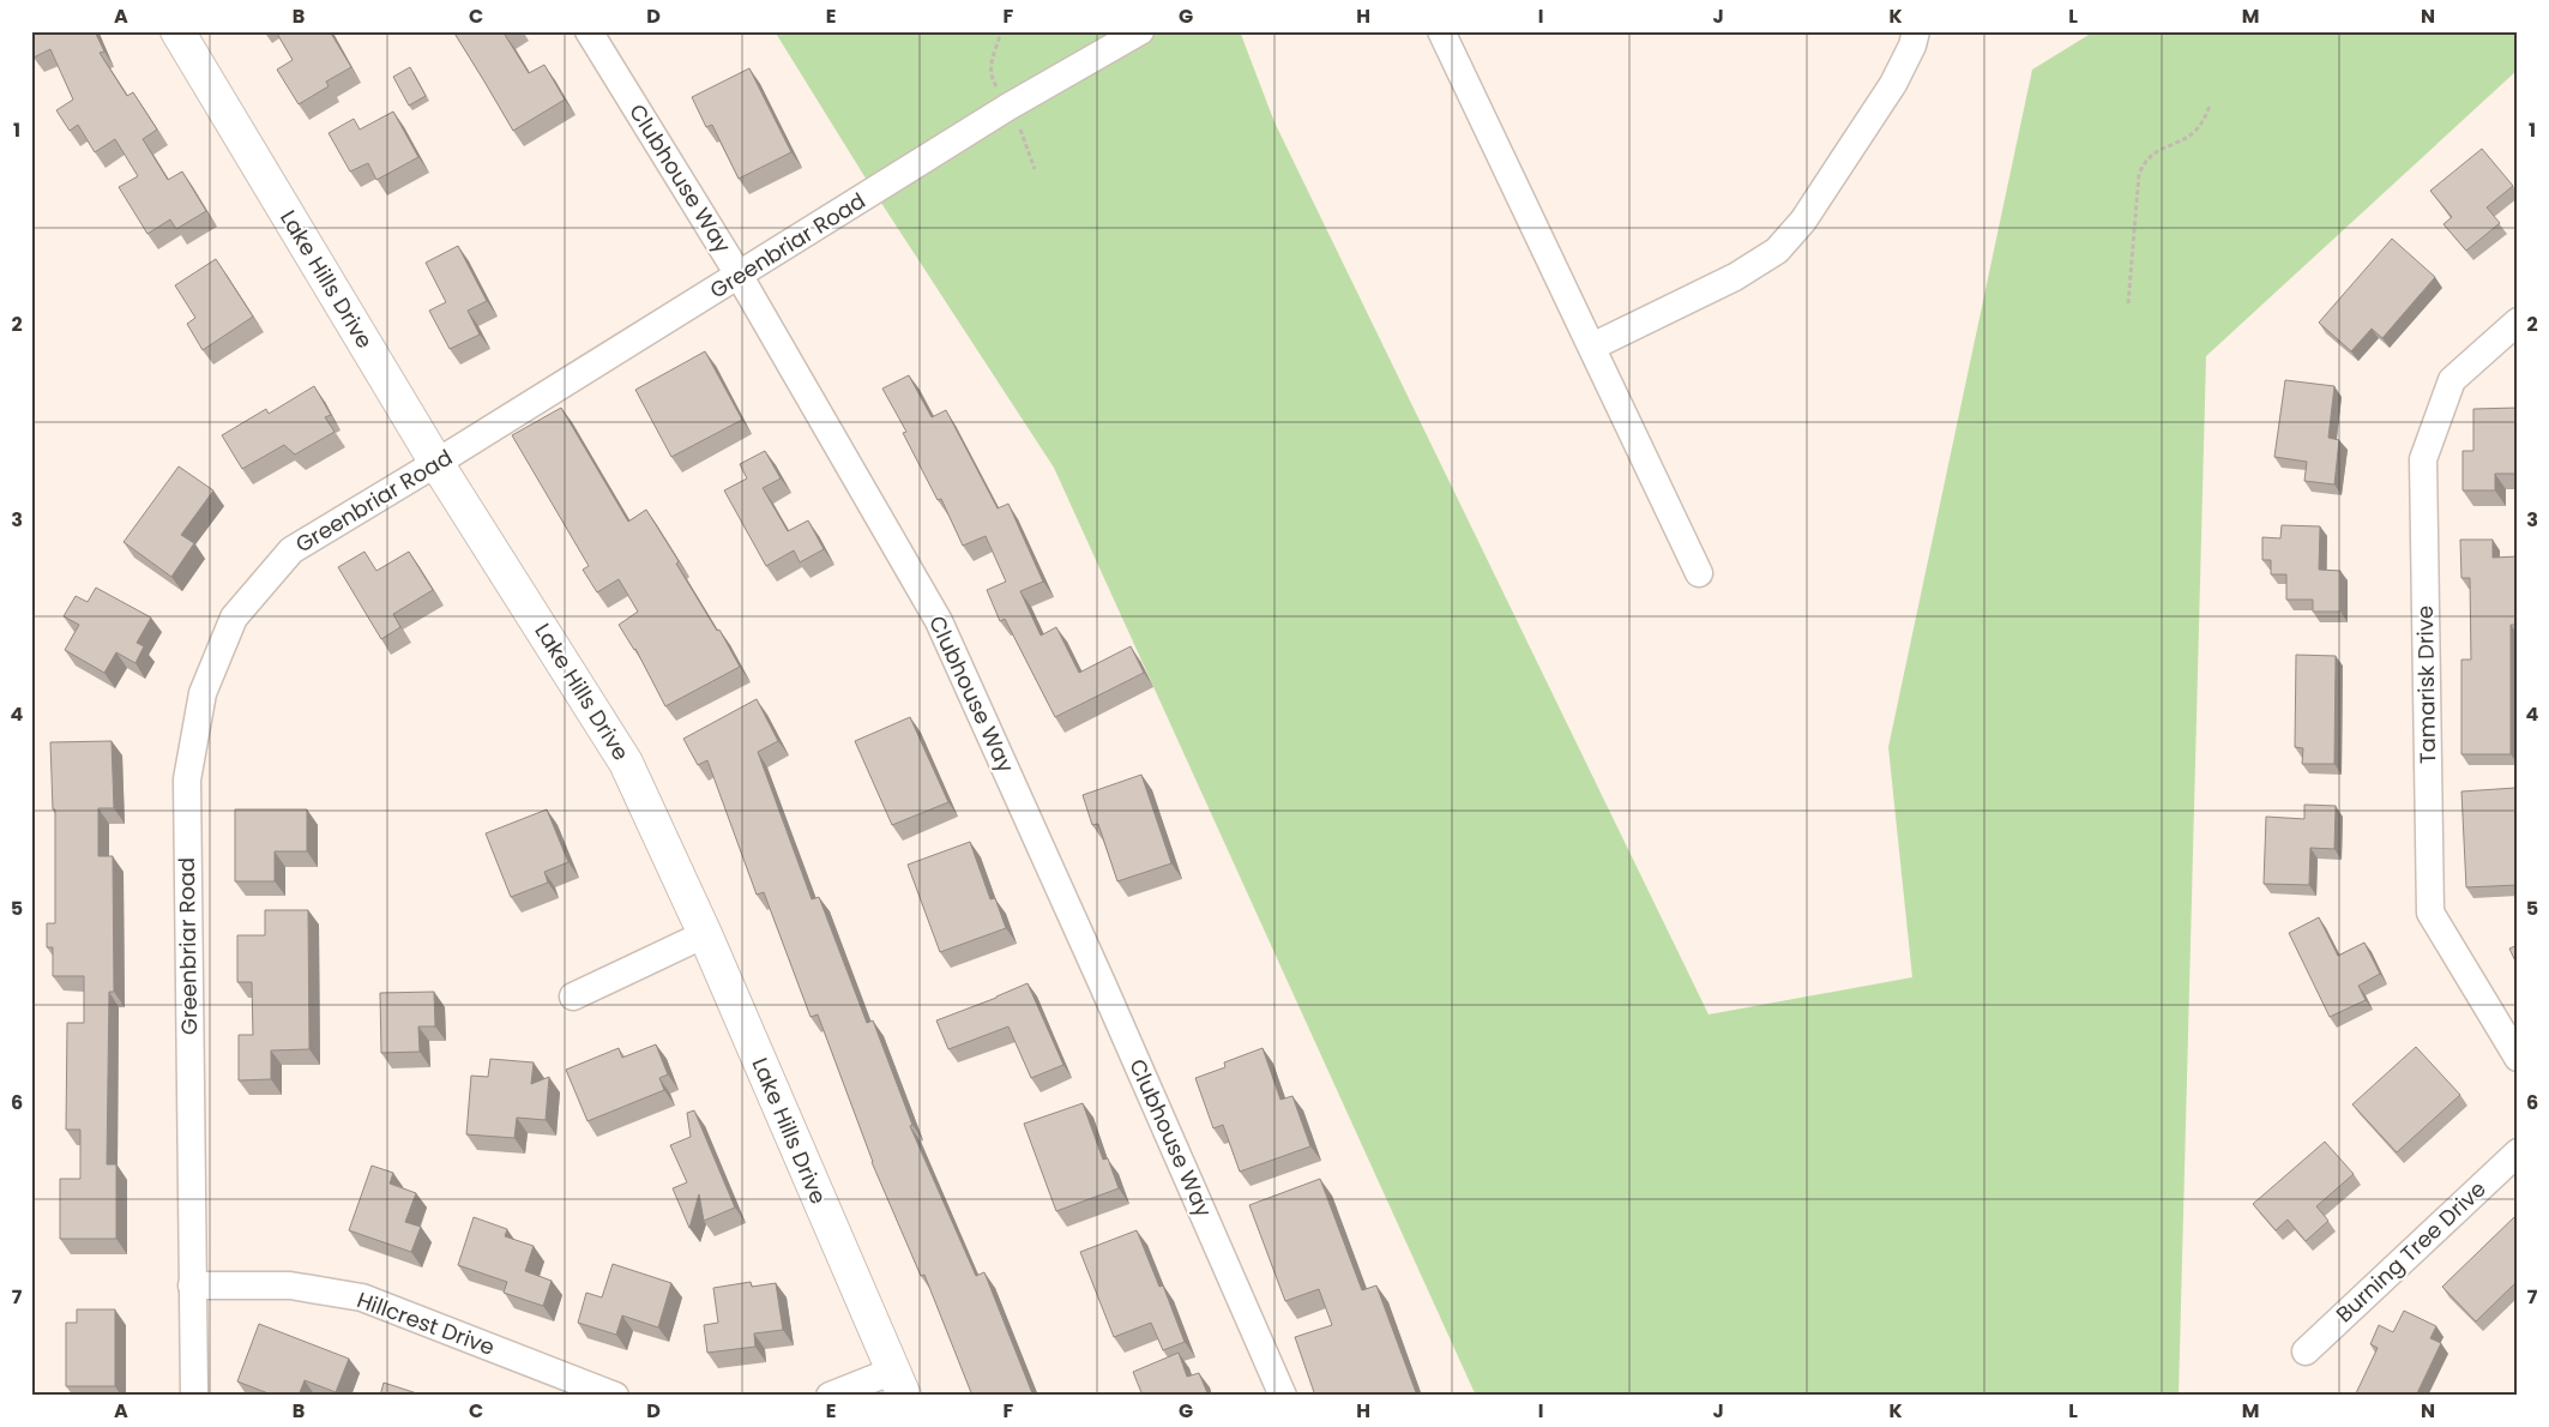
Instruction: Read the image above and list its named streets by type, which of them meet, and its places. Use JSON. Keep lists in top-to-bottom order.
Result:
{
  "streets": {
    "street": [
      "Clubhouse Way",
      "Greenbriar Road",
      "Lake Hills Drive",
      "Tamarisk Drive",
      "Burning Tree Drive",
      "Hillcrest Drive"
    ]
  },
  "crossings": [
    ["Clubhouse Way", "Greenbriar Road"],
    ["Greenbriar Road", "Lake Hills Drive"],
    ["Greenbriar Road", "Hillcrest Drive"]
  ],
  "grid": {
    "columns": [
      "A",
      "B",
      "C",
      "D",
      "E",
      "F",
      "G",
      "H",
      "I",
      "J",
      "K",
      "L",
      "M",
      "N"
    ],
    "rows": [
      "1",
      "2",
      "3",
      "4",
      "5",
      "6",
      "7"
    ]
  }
}
